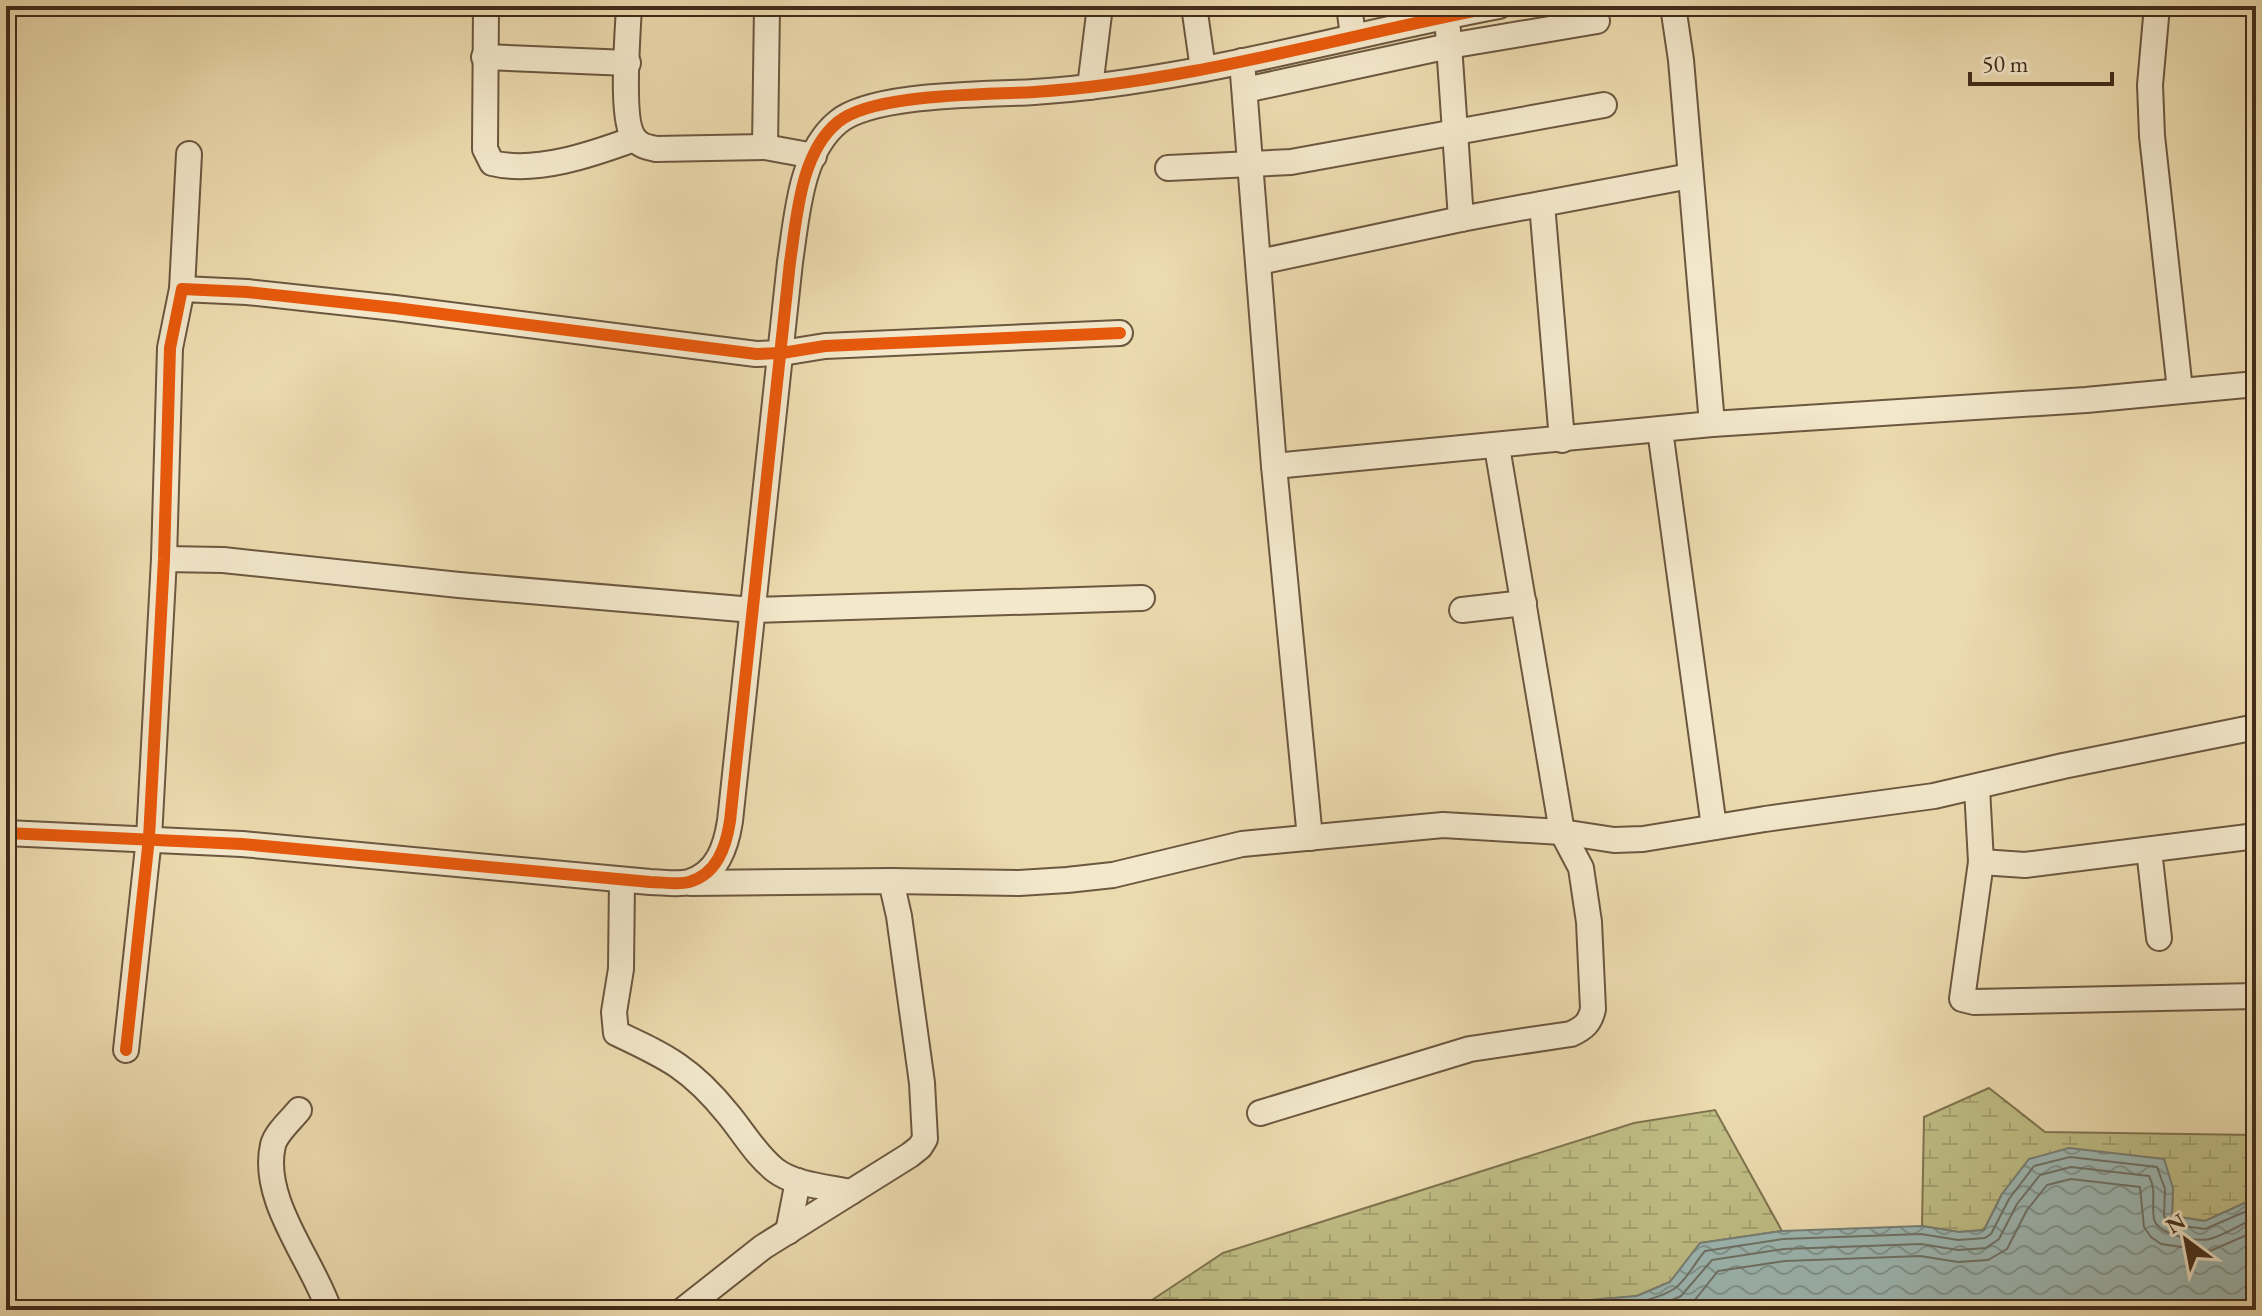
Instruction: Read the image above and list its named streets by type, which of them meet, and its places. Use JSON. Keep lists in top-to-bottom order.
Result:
{
  "scale_bar": "50 m",
  "north": "top left"
}
